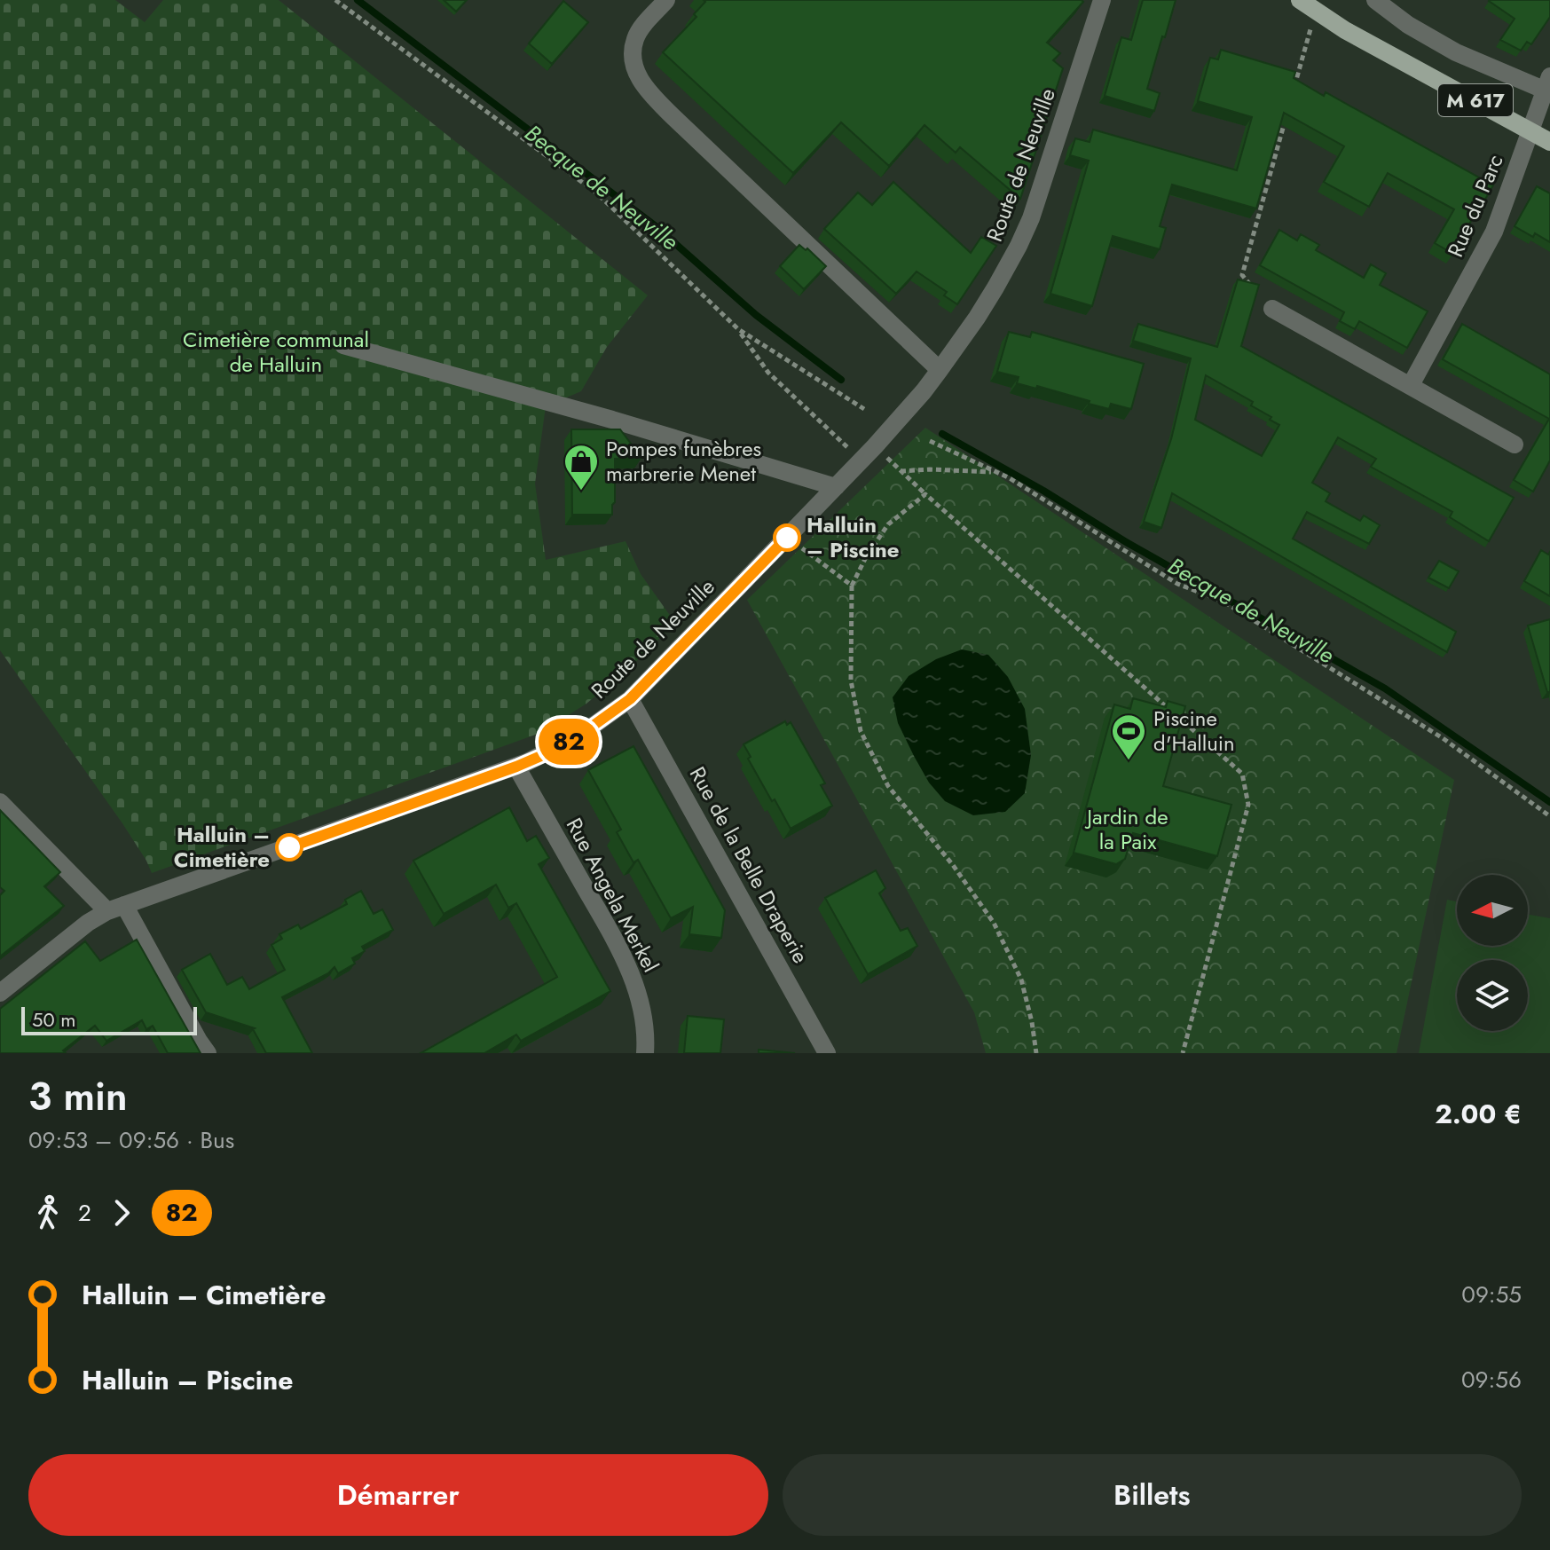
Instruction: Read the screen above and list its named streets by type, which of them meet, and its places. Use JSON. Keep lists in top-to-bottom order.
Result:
{
  "streets": {
    "main road": ["M 617"],
    "street": [
      "Route de Neuville",
      "Rue du Parc",
      "Rue de la Belle Draperie",
      "Rue Angela Merkel"
    ]
  },
  "crossings": [
    ["M 617", "Rue du Parc"],
    ["Route de Neuville", "Rue de la Belle Draperie"],
    ["Route de Neuville", "Rue Angela Merkel"]
  ],
  "water": ["Becque de Neuville"],
  "parks": ["Cimetière communal de Halluin", "Jardin de la Paix"],
  "places": {
    "shop": ["Pompes funèbres marbrerie Menet"],
    "other": ["Halluin – Piscine", "Halluin – Cimetière"],
    "sports": ["Piscine d'Halluin"]
  },
  "lines": ["bus line 82"],
  "scale_bar": "50 m",
  "north": "left",
  "page": {
    "on_map": "82",
    "scale": "50 m",
    "heading": ["3 min", "09:53 – 09:56 · Bus", "2.00 €"],
    "legs": ["2", "82"],
    "list": [
      {
        "name": "Halluin – Cimetière",
        "value": "09:55"
      },
      {
        "name": "Halluin – Piscine",
        "value": "09:56"
      }
    ],
    "buttons": ["Démarrer", "Billets"]
  }
}
